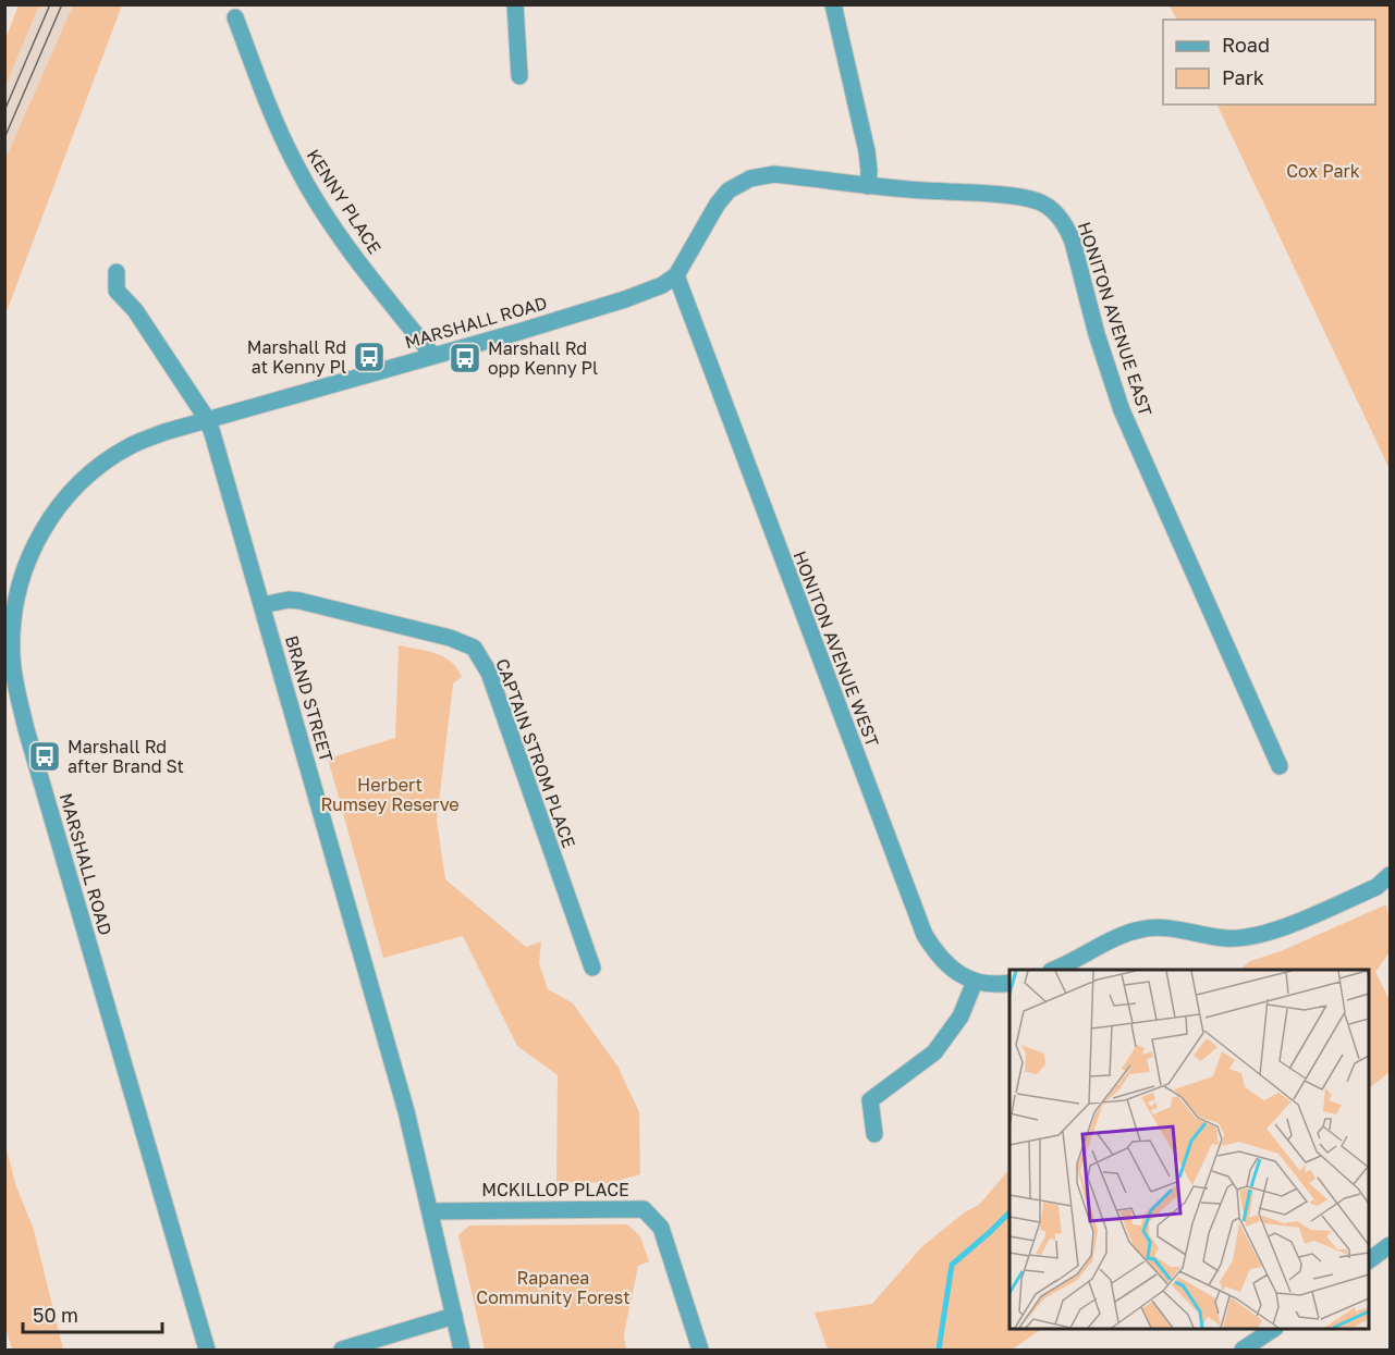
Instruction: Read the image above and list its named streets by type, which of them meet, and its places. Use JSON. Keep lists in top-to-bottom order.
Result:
{
  "streets": {
    "street": [
      "KENNY PLACE",
      "HONITON AVENUE EAST",
      "MARSHALL ROAD",
      "HONITON AVENUE WEST",
      "BRAND STREET",
      "CAPTAIN STROM PLACE",
      "MCKILLOP PLACE"
    ]
  },
  "crossings": [
    ["KENNY PLACE", "MARSHALL ROAD"],
    ["HONITON AVENUE EAST", "MARSHALL ROAD"],
    ["HONITON AVENUE EAST", "HONITON AVENUE WEST"],
    ["MARSHALL ROAD", "HONITON AVENUE WEST"],
    ["MARSHALL ROAD", "BRAND STREET"],
    ["BRAND STREET", "CAPTAIN STROM PLACE"],
    ["BRAND STREET", "MCKILLOP PLACE"]
  ],
  "parks": ["Cox Park", "Herbert Rumsey Reserve", "Rapanea Community Forest"],
  "places": {
    "bus stop": ["Marshall Rd at Kenny Pl", "Marshall Rd opp Kenny Pl", "Marshall Rd after Brand St"]
  },
  "legend": ["Road", "Park"],
  "scale_bar": "50 m"
}
